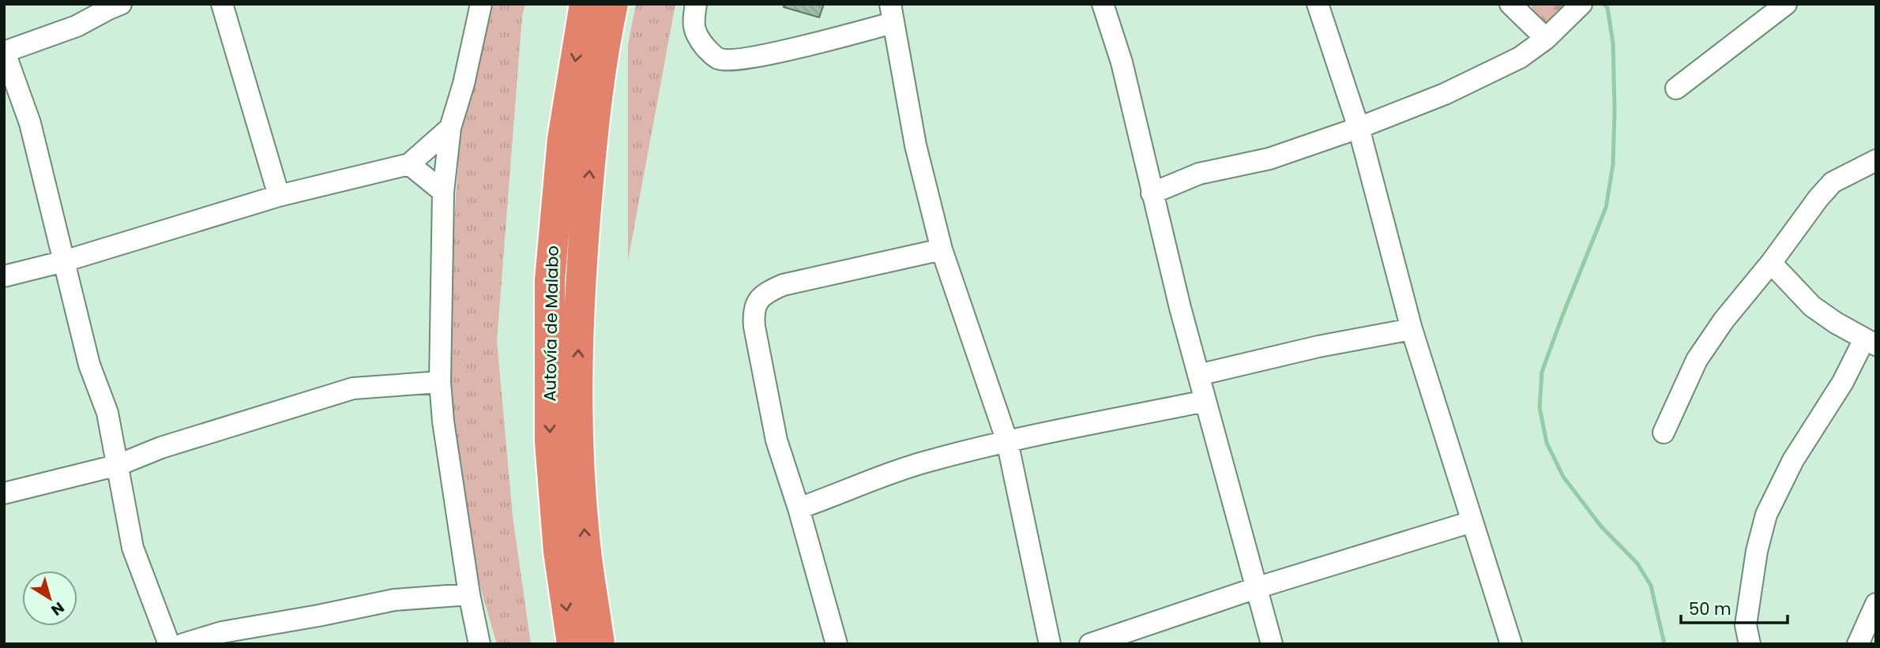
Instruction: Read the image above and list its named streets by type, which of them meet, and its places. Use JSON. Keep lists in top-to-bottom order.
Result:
{
  "streets": {
    "highway": ["Autovía de Malabo"]
  },
  "scale_bar": "50 m",
  "north": "bottom right"
}
